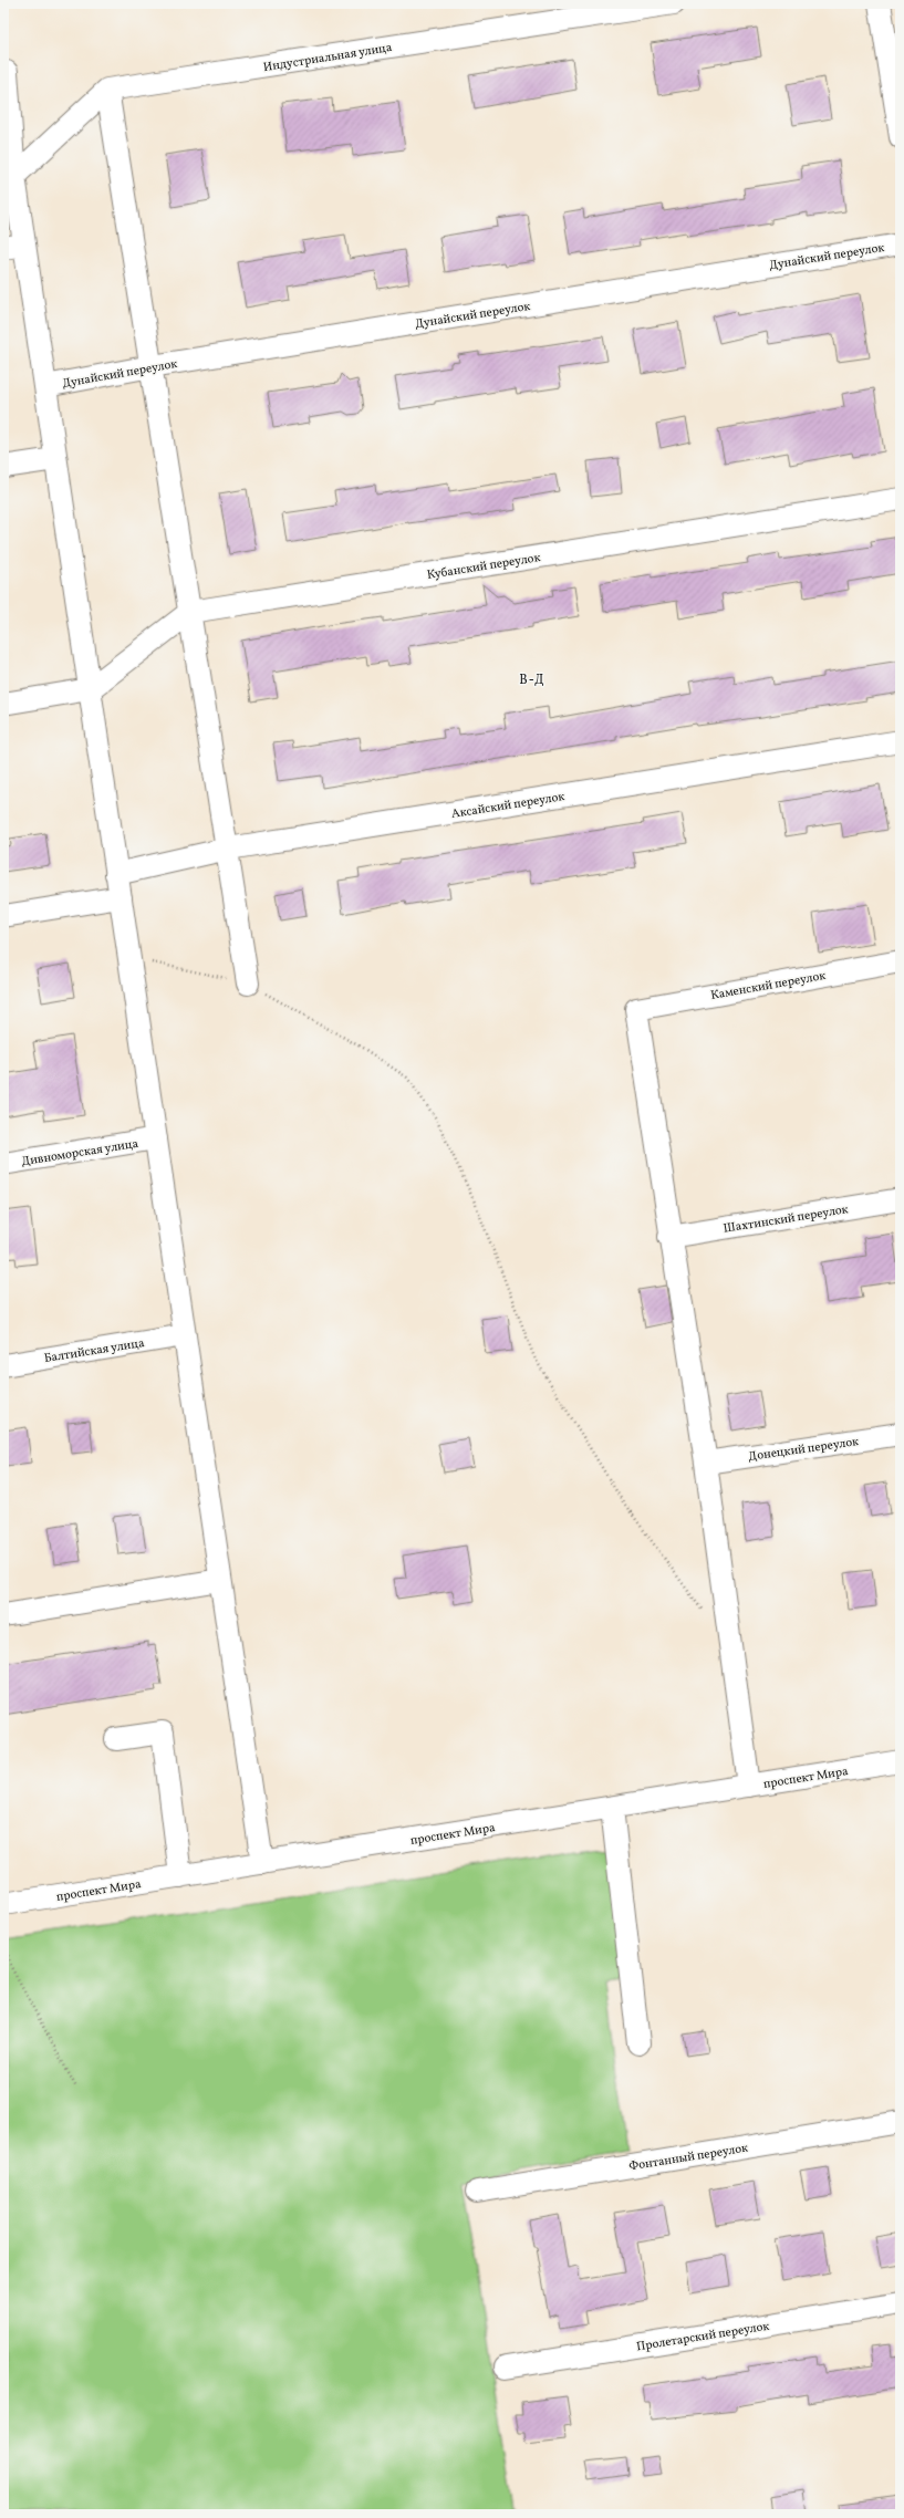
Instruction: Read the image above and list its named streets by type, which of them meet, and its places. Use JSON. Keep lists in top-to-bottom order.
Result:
{
  "streets": {
    "street": [
      "Индустриальная улица",
      "Дунайский переулок",
      "Кубанский переулок",
      "Аксайский переулок",
      "Каменский переулок",
      "Дивноморская улица",
      "Шахтинский переулок",
      "Балтийская улица",
      "Донецкий переулок",
      "проспект Мира",
      "Фонтанный переулок",
      "Пролетарский переулок"
    ]
  },
  "crossings": [
    ["Каменский переулок", "Шахтинский переулок"]
  ],
  "districts": ["В-Д"]
}
